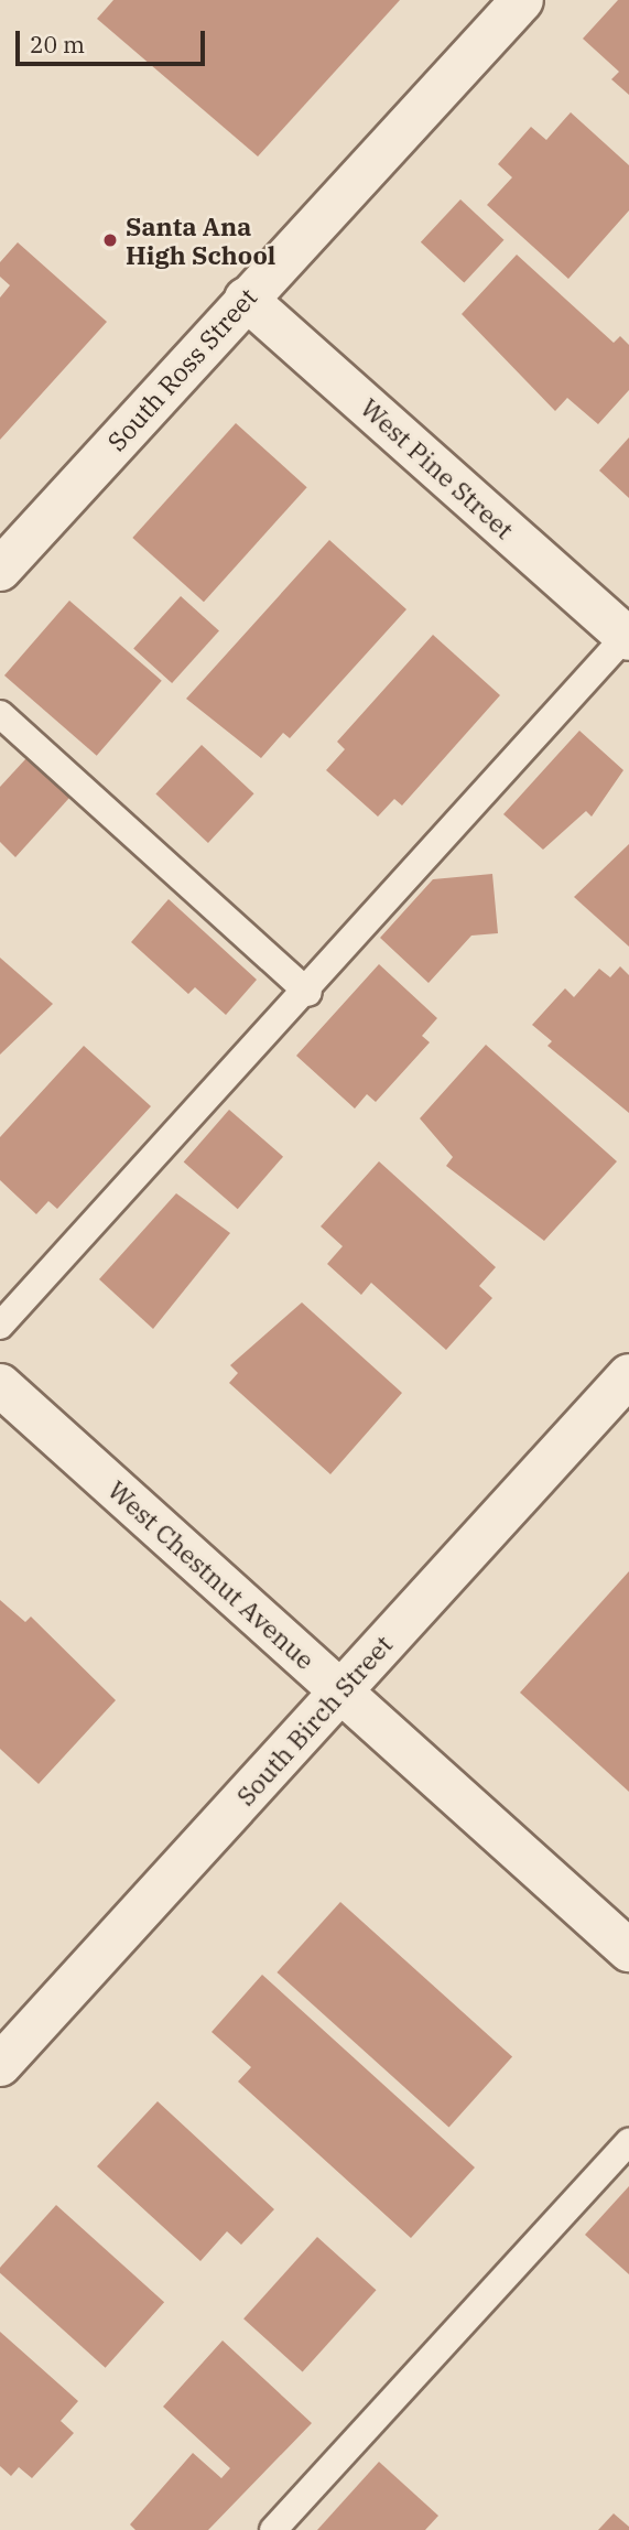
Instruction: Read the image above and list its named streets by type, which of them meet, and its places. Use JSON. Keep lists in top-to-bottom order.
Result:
{
  "streets": {
    "street": [
      "South Ross Street",
      "West Pine Street",
      "West Chestnut Avenue",
      "South Birch Street"
    ]
  },
  "crossings": [
    ["South Ross Street", "West Pine Street"],
    ["West Chestnut Avenue", "South Birch Street"]
  ],
  "places": ["Santa Ana High School"],
  "scale_bar": "20 m"
}
